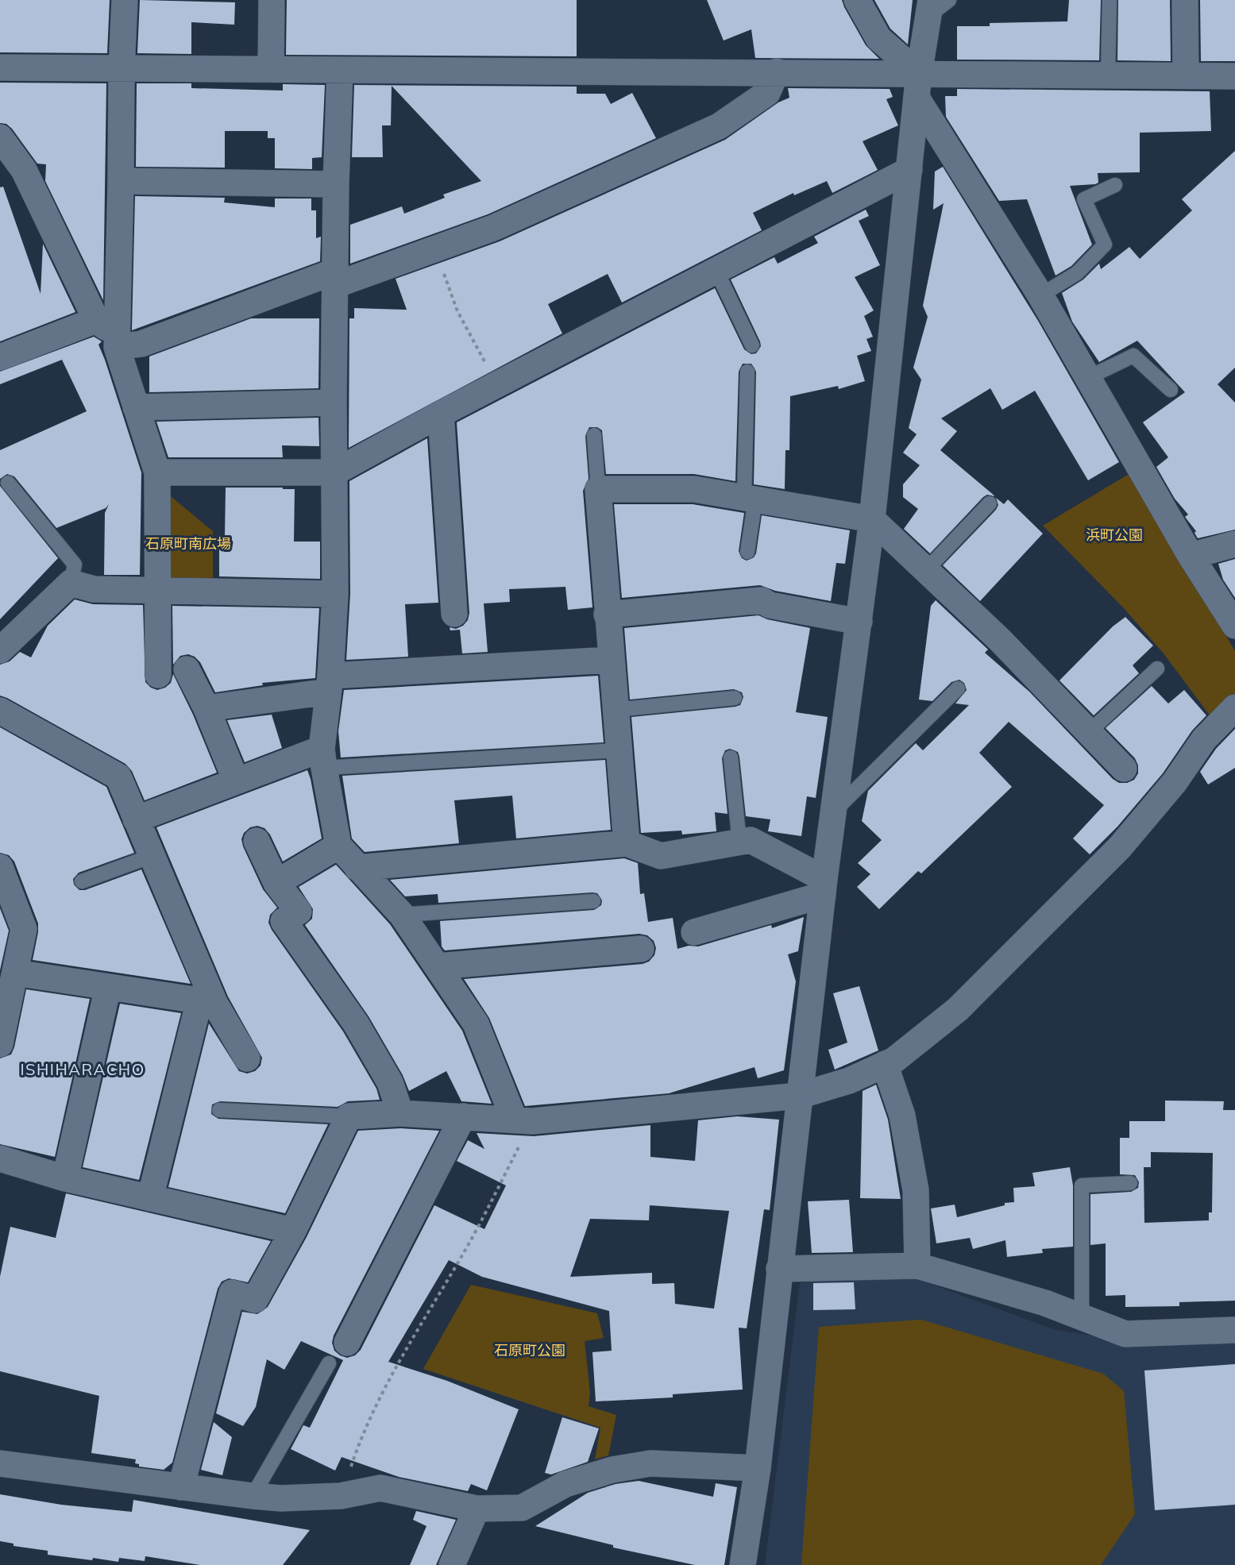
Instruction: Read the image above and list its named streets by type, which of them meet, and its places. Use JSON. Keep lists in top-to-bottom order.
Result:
{
  "districts": ["ISHIHARACHO"],
  "parks": ["浜町公園", "石原町南広場", "石原町公園"]
}
